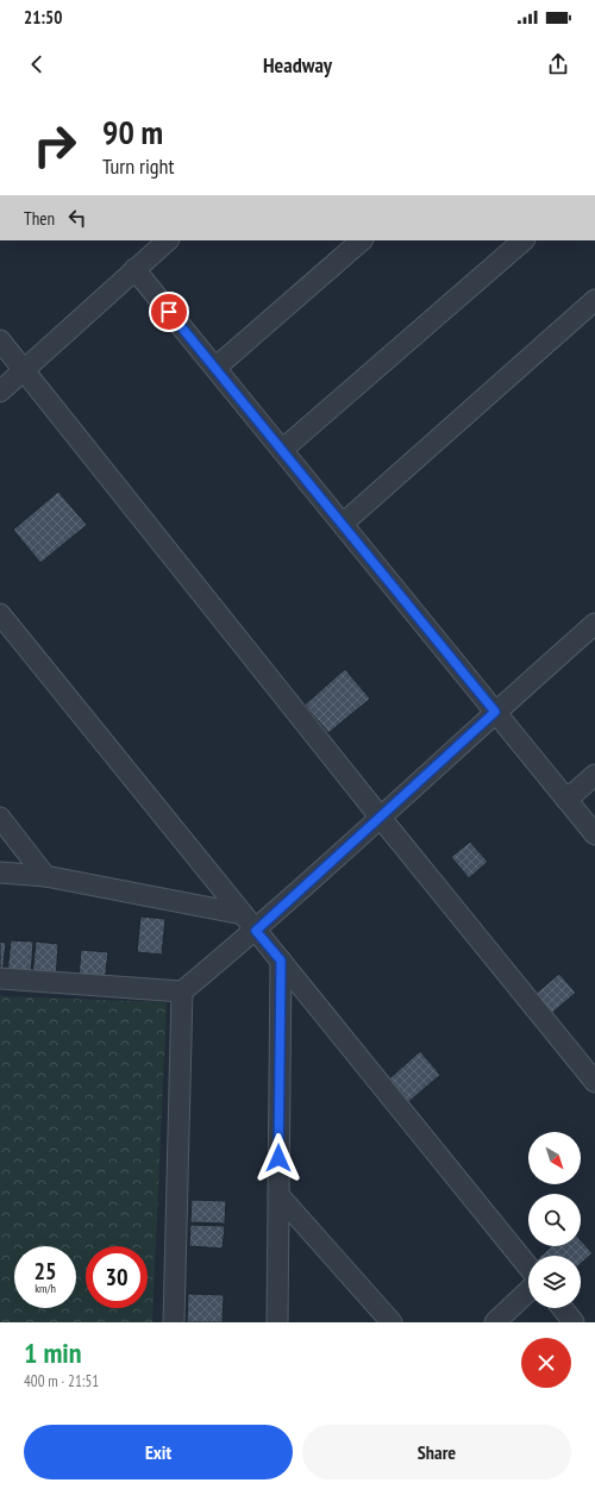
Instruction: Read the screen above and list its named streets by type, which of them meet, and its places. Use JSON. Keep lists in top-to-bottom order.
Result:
{
  "north": "bottom right",
  "page": {
    "status": "21:50",
    "header": "Headway",
    "turn": ["90 m", "Turn right"],
    "then": "Then",
    "speed": "25 km/h",
    "limit": "30",
    "heading": ["1 min", "400 m · 21:51"],
    "buttons": ["Exit", "Share"]
  }
}
